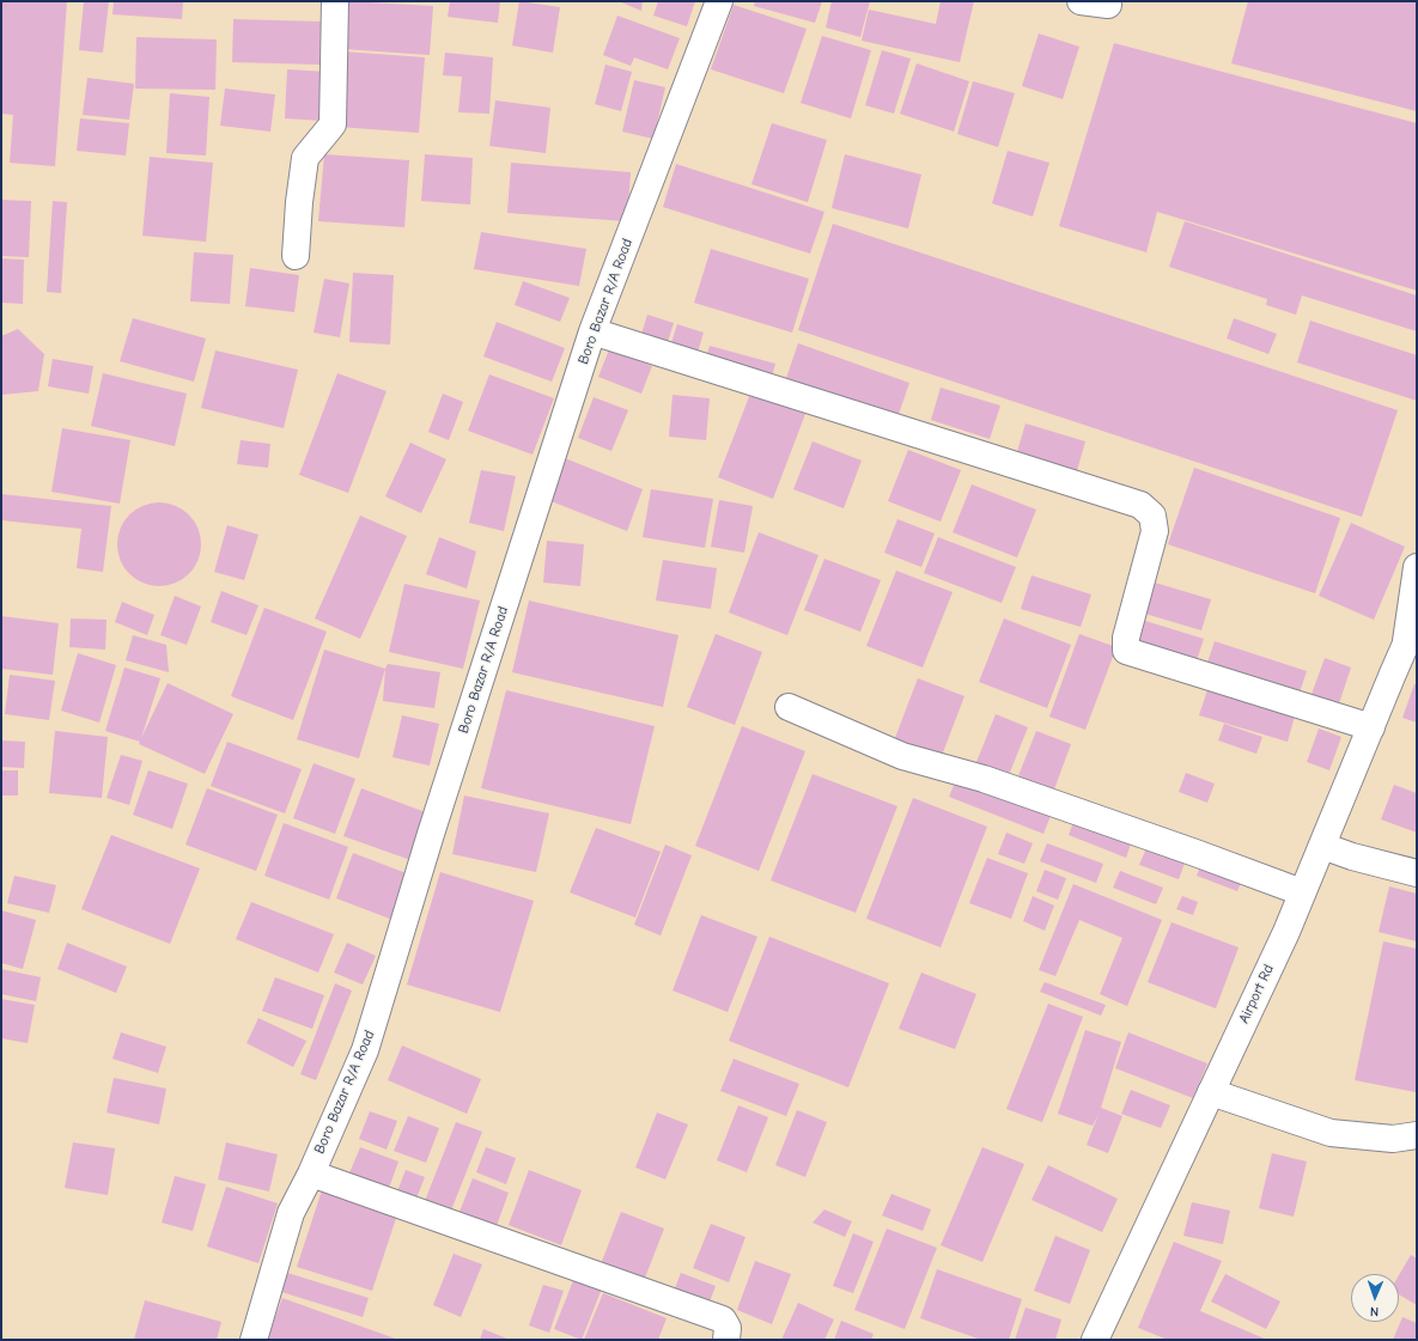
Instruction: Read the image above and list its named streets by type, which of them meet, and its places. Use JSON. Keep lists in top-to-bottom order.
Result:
{
  "streets": {
    "street": ["Boro Bazar R/A Road", "Airport Rd"]
  },
  "north": "bottom"
}
